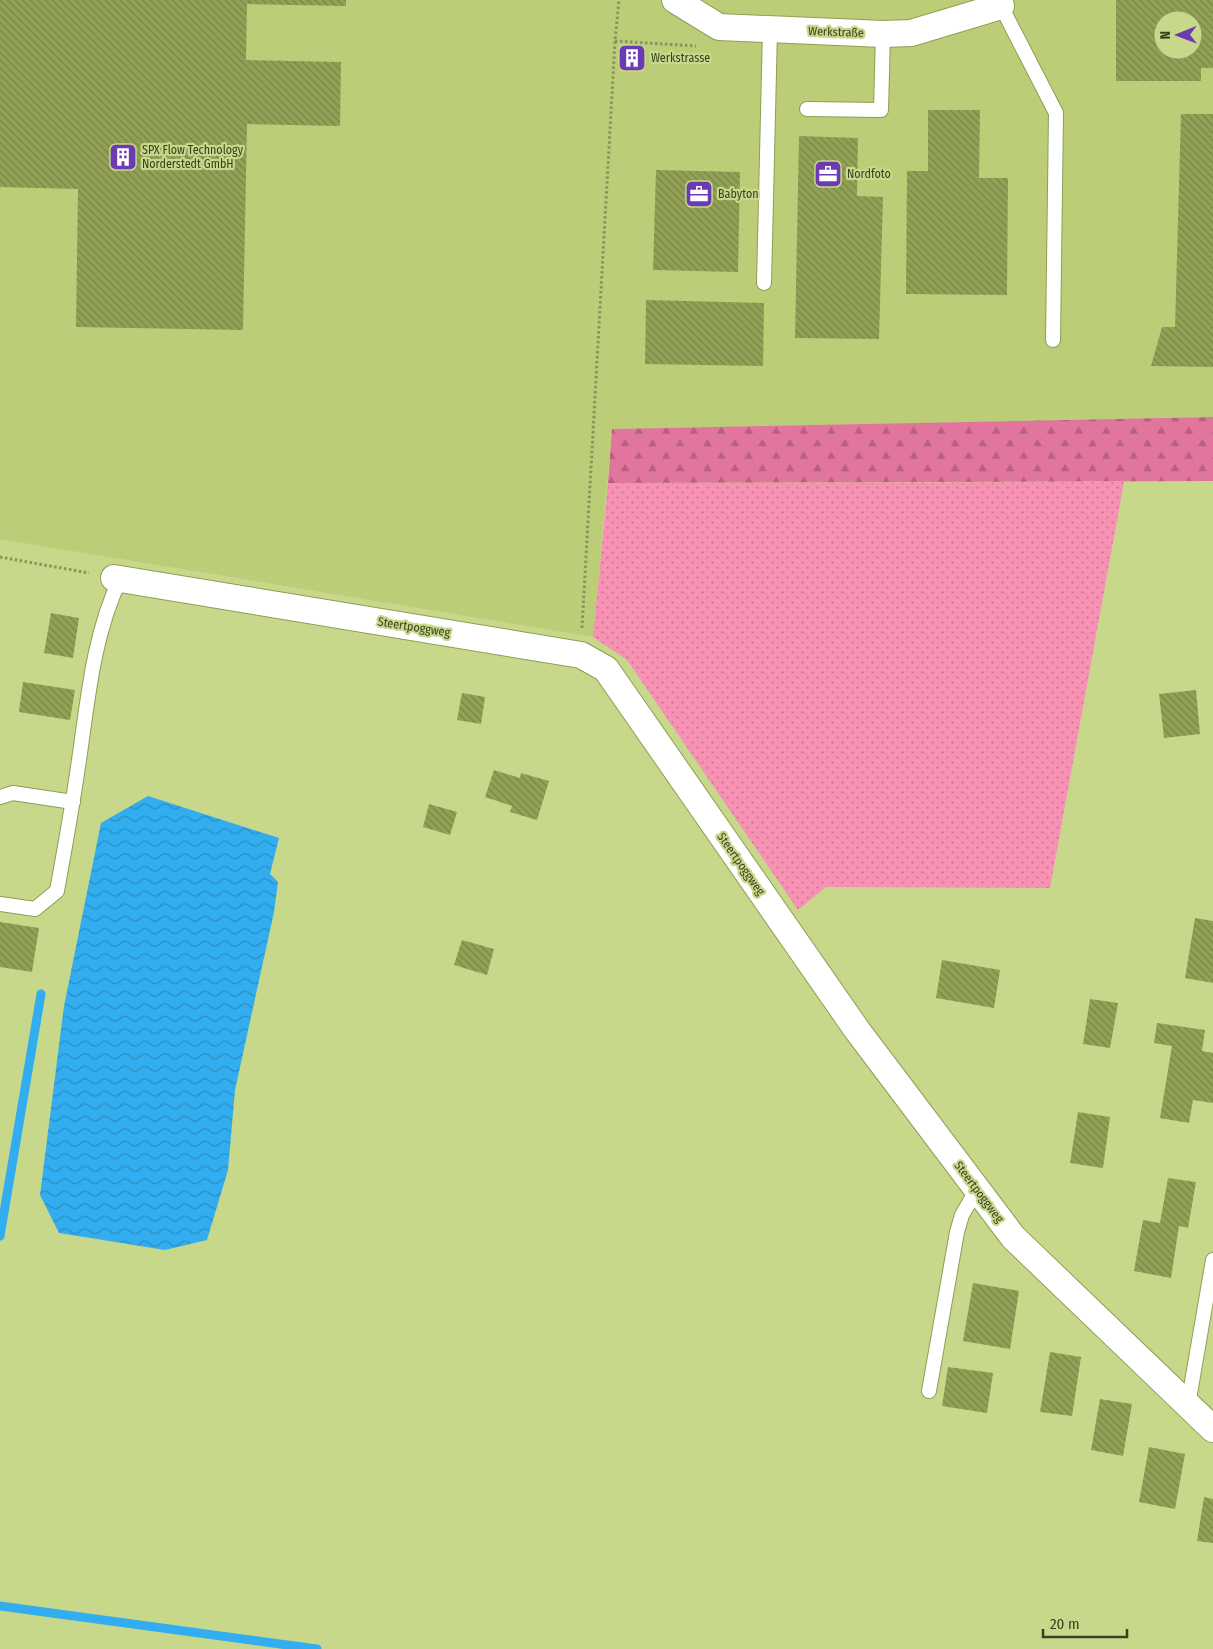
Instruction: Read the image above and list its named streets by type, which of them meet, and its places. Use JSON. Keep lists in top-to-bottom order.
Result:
{
  "streets": {
    "street": ["Werkstraße", "Steertpoggweg"]
  },
  "places": {
    "building": ["Werkstrasse", "SPX Flow Technology Norderstedt GmbH"],
    "office": ["Nordfoto", "Babyton"]
  },
  "scale_bar": "20 m",
  "north": "left"
}
